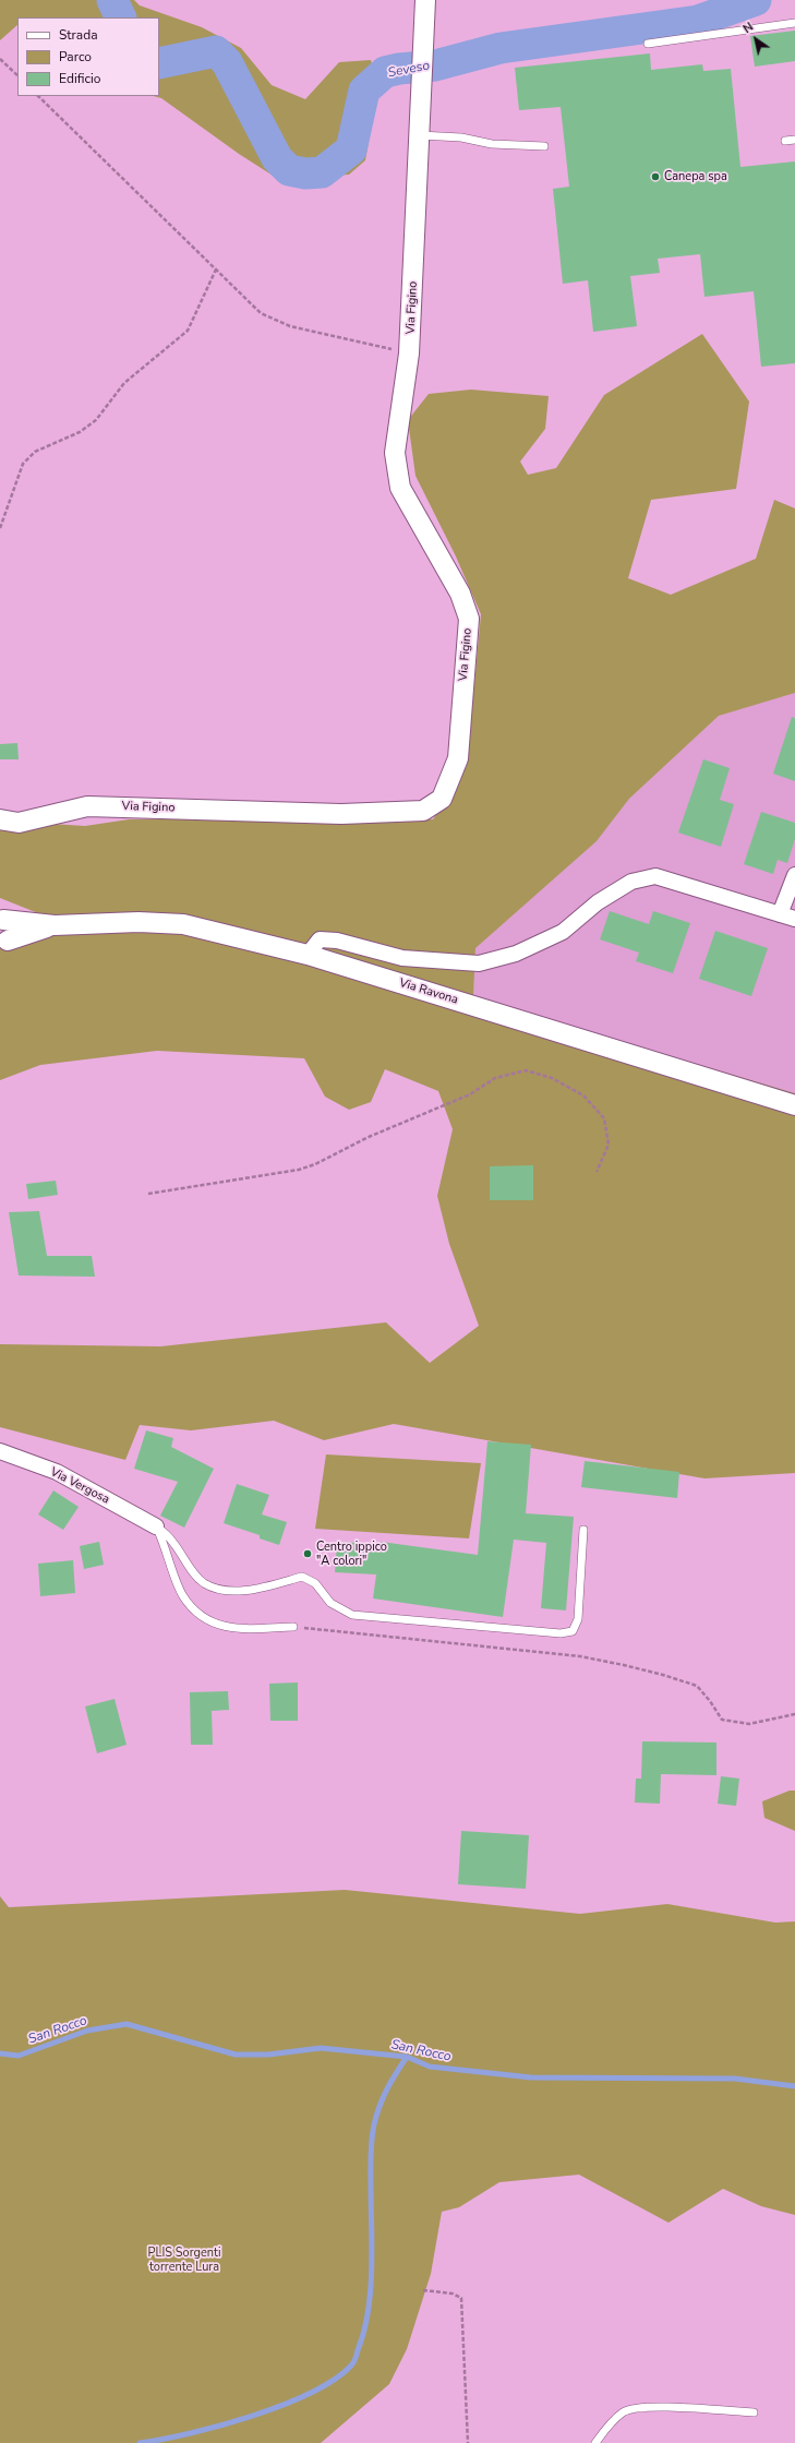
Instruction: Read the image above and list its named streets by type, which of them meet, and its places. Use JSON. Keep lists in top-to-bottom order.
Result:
{
  "streets": {
    "street": ["Via Figino", "Via Ravona", "Via Vergosa"]
  },
  "water": ["Seveso", "San Rocco"],
  "parks": ["PLIS Sorgenti torrente Lura"],
  "places": ["Canepa spa", "Centro ippico \"A colori\""],
  "legend": ["Strada", "Parco", "Edificio"],
  "north": "top left"
}
